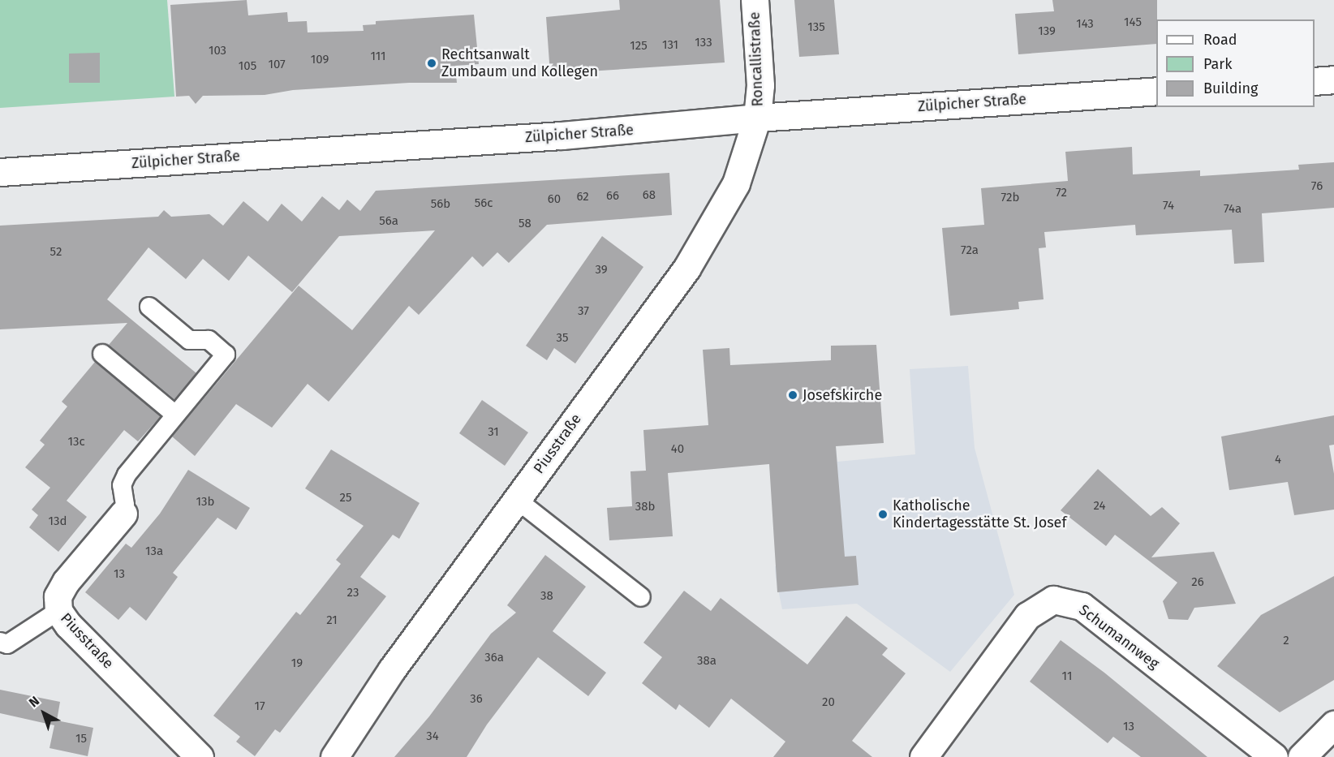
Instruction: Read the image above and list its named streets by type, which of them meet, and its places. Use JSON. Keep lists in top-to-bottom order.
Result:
{
  "streets": {
    "street": [
      "Roncallistraße",
      "Zülpicher Straße",
      "Piusstraße",
      "Schumannweg"
    ]
  },
  "crossings": [
    ["Roncallistraße", "Zülpicher Straße"],
    ["Roncallistraße", "Piusstraße"],
    ["Zülpicher Straße", "Piusstraße"]
  ],
  "places": ["Rechtsanwalt Zumbaum und Kollegen", "Josefskirche", "Katholische Kindertagesstätte St. Josef"],
  "house_numbers": [
    "145",
    "143",
    "135",
    "139",
    "133",
    "131",
    "125",
    "103",
    "111",
    "109",
    "107",
    "105",
    "76",
    "72",
    "68",
    "66",
    "62",
    "72b",
    "60",
    "56c",
    "56b",
    "74",
    "74a",
    "56a",
    "58",
    "72a",
    "52",
    "39",
    "37",
    "35",
    "31",
    "13c",
    "40",
    "4",
    "25",
    "13b",
    "24",
    "38b",
    "13d",
    "13a",
    "13",
    "26",
    "23",
    "38",
    "21",
    "2",
    "36a",
    "38a",
    "19",
    "11",
    "36",
    "20",
    "17",
    "13",
    "34",
    "15"
  ],
  "legend": ["Road", "Park", "Building"],
  "north": "top left"
}
